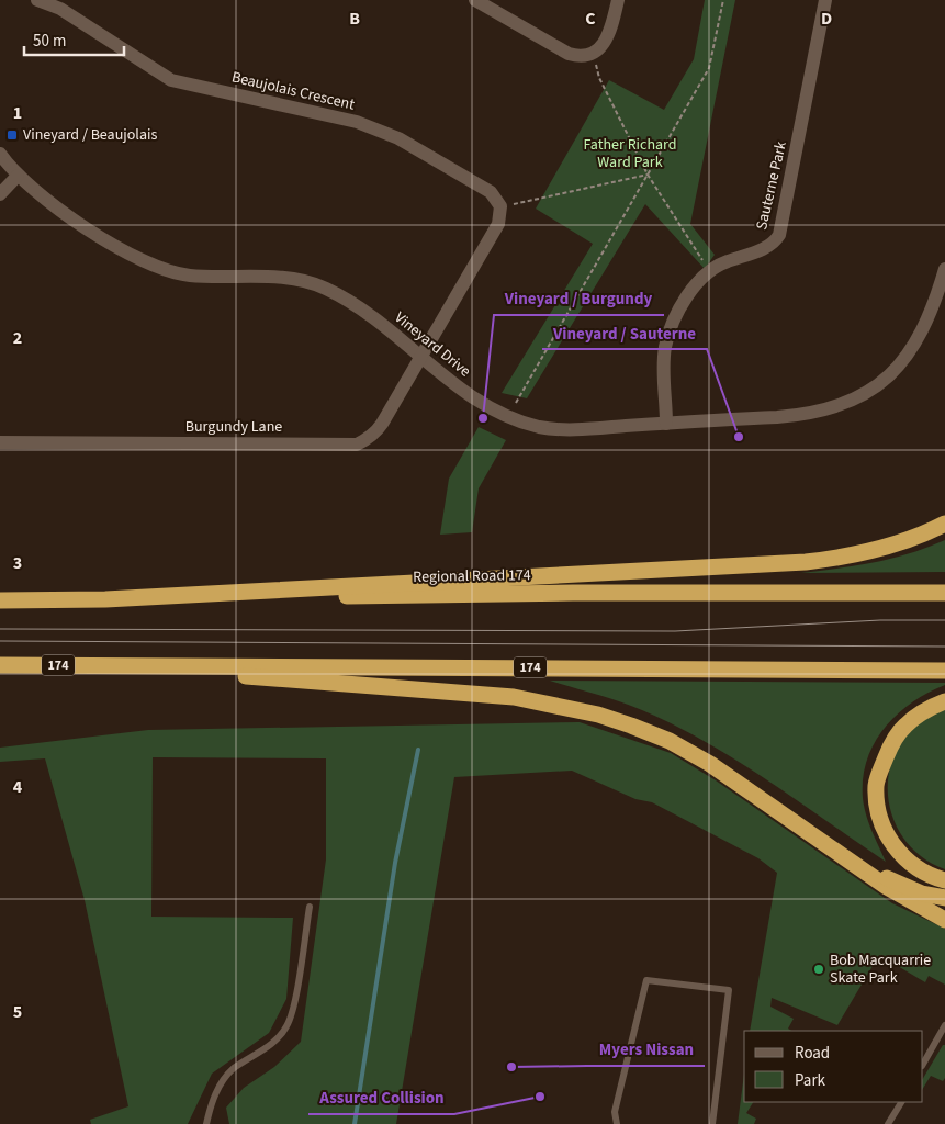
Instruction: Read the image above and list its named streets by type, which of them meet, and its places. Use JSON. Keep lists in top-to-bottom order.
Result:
{
  "streets": {
    "highway": ["Regional Road 174", "174"],
    "street": [
      "Beaujolais Crescent",
      "Sauterne Park",
      "Vineyard Drive",
      "Burgundy Lane"
    ]
  },
  "crossings": [
    ["Sauterne Park", "Vineyard Drive"],
    ["Vineyard Drive", "Burgundy Lane"]
  ],
  "parks": ["Father Richard Ward Park"],
  "places": {
    "transit": ["Vineyard / Beaujolais"],
    "other": [
      "Vineyard / Burgundy",
      "Vineyard / Sauterne",
      "Bob Macquarrie Skate Park",
      "Myers Nissan",
      "Assured Collision"
    ]
  },
  "legend": ["Road", "Park"],
  "scale_bar": "50 m",
  "grid": {
    "columns": ["B", "C", "D"],
    "rows": [
      "1",
      "2",
      "3",
      "4",
      "5"
    ]
  }
}
